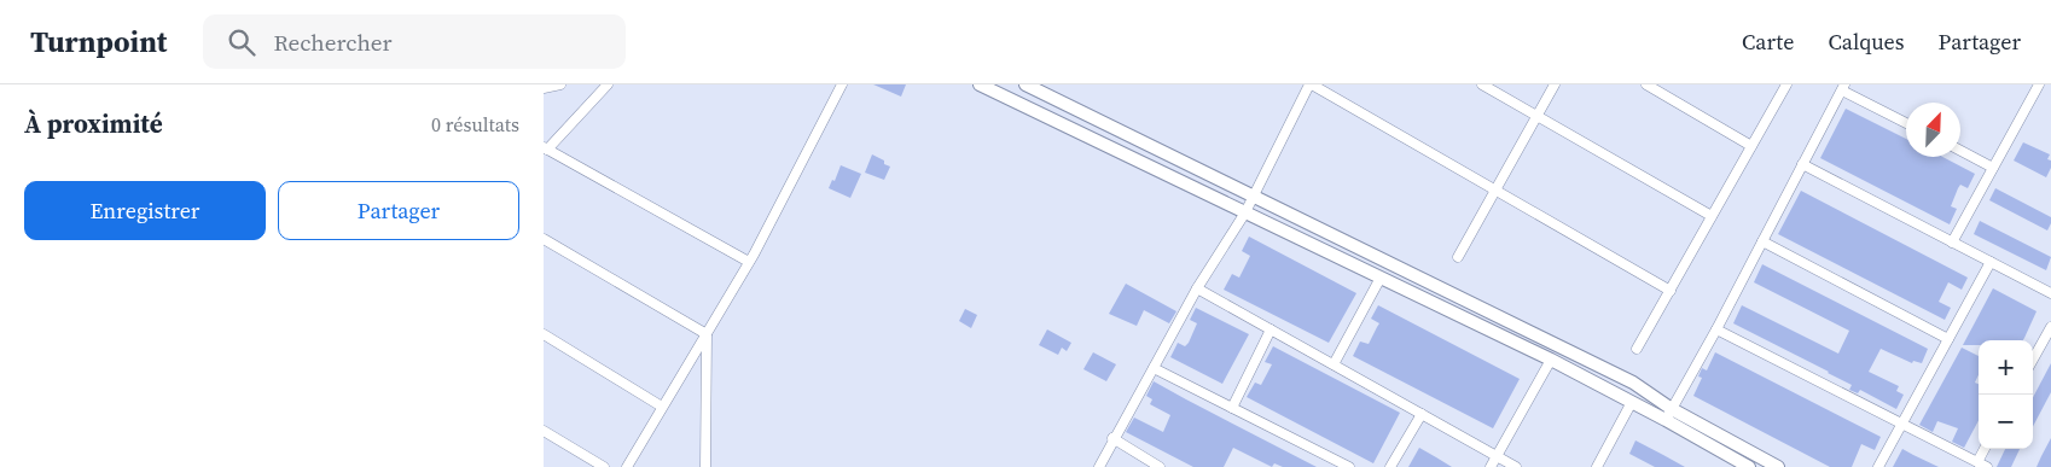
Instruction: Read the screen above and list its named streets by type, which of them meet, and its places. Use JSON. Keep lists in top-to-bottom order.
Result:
{
  "north": "top right",
  "page": {
    "header": "Turnpoint",
    "search": "Rechercher",
    "nav": ["Carte", "Calques", "Partager"],
    "heading": ["À proximité", "0 résultats"],
    "buttons": ["Enregistrer", "Partager"],
    "map_buttons": ["+", "−"]
  }
}
